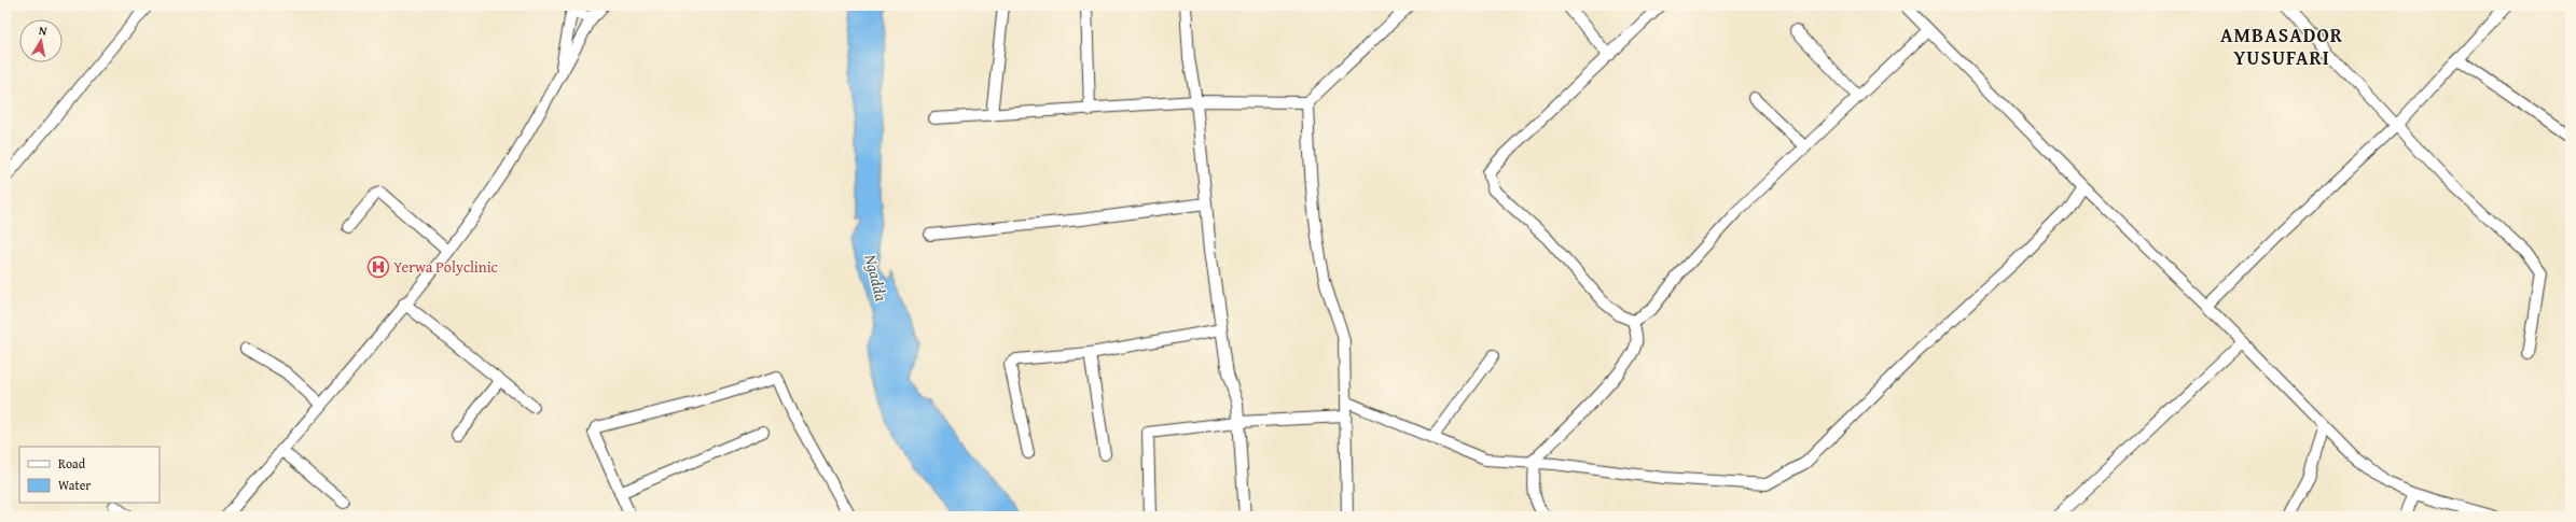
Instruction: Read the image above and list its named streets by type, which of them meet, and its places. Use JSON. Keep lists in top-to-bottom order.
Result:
{
  "districts": ["AMBASADOR YUSUFARI"],
  "water": ["Ngadda"],
  "places": {
    "hospital": ["Yerwa Polyclinic"]
  },
  "legend": ["Road", "Water"],
  "north": "top"
}
